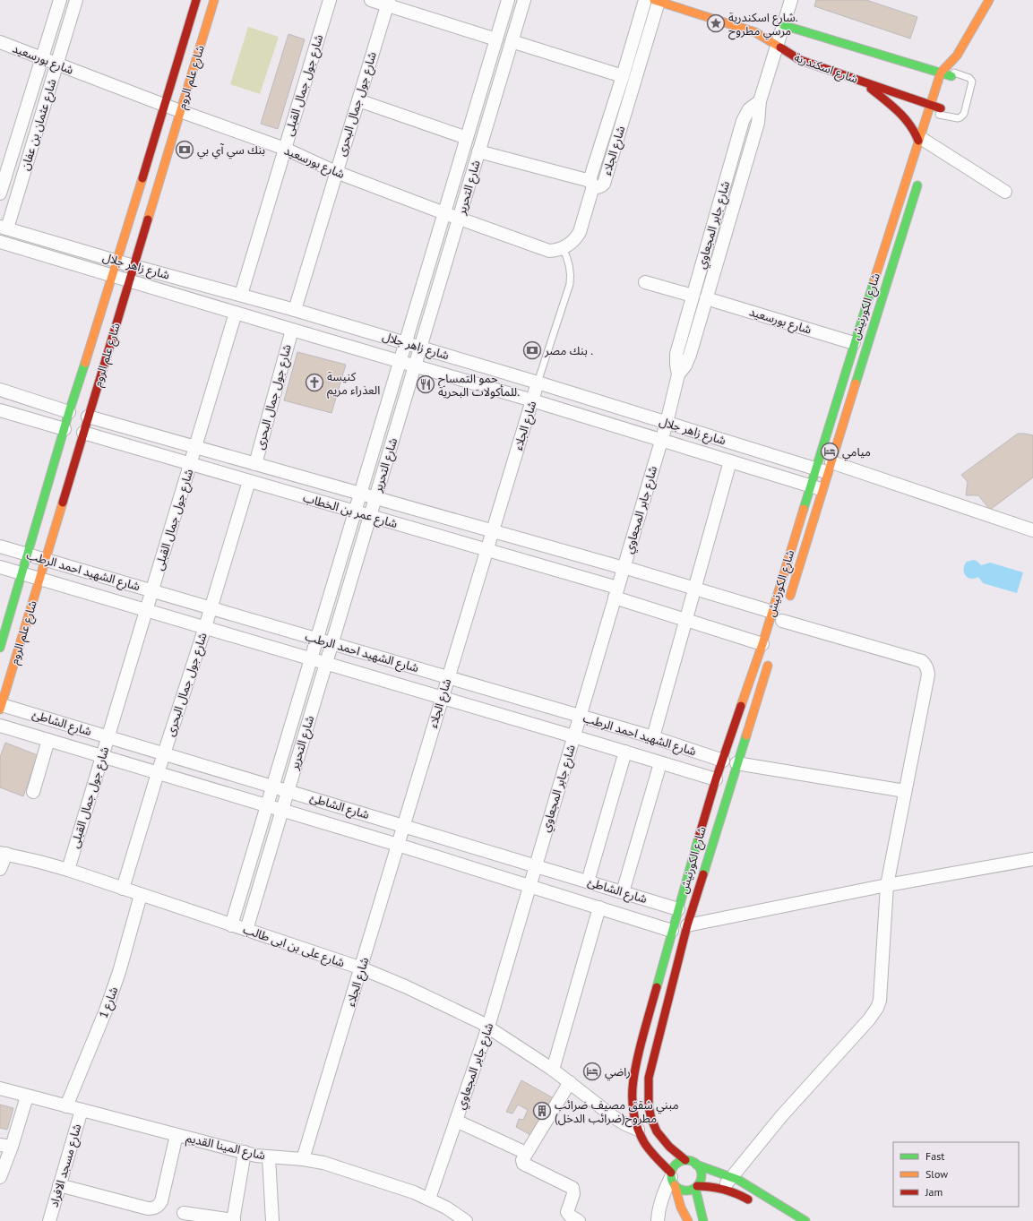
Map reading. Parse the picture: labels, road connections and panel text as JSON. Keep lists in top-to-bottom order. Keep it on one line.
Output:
{"streets":{"street":["شارع بورسعيد","شارع اسكندرية","شارع علم الروم","شارع جول جمال القبلى","شارع جول جمال البحرى","شارع عثمان بن عفان","شارع الجلاء","شارع التحرير","شارع جابر المجعاوي","شارع زاهر جلال","شارع الكورنيش","شارع عمر بن الخطاب","شارع الشهيد احمد الرطب","شارع الشاطئ","شارع على بن ابى طالب","شارع 1","شارع المينا القديم","شارع مسجد الافراد"]},"crossings":[["شارع بورسعيد","شارع علم الروم"],["شارع بورسعيد","شارع جول جمال القبلى"],["شارع بورسعيد","شارع جول جمال البحرى"],["شارع بورسعيد","شارع عثمان بن عفان"],["شارع بورسعيد","شارع الجلاء"],["شارع بورسعيد","شارع التحرير"],["شارع بورسعيد","شارع جابر المجعاوي"],["شارع بورسعيد","شارع الكورنيش"],["شارع اسكندرية","شارع الجلاء"],["شارع اسكندرية","شارع جابر المجعاوي"],["شارع اسكندرية","شارع الكورنيش"],["شارع علم الروم","شارع زاهر جلال"],["شارع علم الروم","شارع عمر بن الخطاب"],["شارع علم الروم","شارع الشهيد احمد الرطب"],["شارع علم الروم","شارع الشاطئ"],["شارع جول جمال القبلى","شارع زاهر جلال"],["شارع جول جمال القبلى","شارع عمر بن الخطاب"],["شارع جول جمال القبلى","شارع الشهيد احمد الرطب"],["شارع جول جمال القبلى","شارع الشاطئ"],["شارع جول جمال القبلى","شارع على بن ابى طالب"],["شارع جول جمال البحرى","شارع زاهر جلال"],["شارع جول جمال البحرى","شارع عمر بن الخطاب"],["شارع جول جمال البحرى","شارع الشهيد احمد الرطب"],["شارع جول جمال البحرى","شارع الشاطئ"],["شارع جول جمال البحرى","شارع على بن ابى طالب"],["شارع عثمان بن عفان","شارع زاهر جلال"],["شارع الجلاء","شارع زاهر جلال"],["شارع الجلاء","شارع عمر بن الخطاب"],["شارع الجلاء","شارع الشهيد احمد الرطب"],["شارع الجلاء","شارع الشاطئ"],["شارع الجلاء","شارع على بن ابى طالب"],["شارع الجلاء","شارع المينا القديم"],["شارع التحرير","شارع زاهر جلال"],["شارع التحرير","شارع عمر بن الخطاب"],["شارع التحرير","شارع الشهيد احمد الرطب"],["شارع التحرير","شارع الشاطئ"],["شارع التحرير","شارع على بن ابى طالب"],["شارع جابر المجعاوي","شارع زاهر جلال"],["شارع جابر المجعاوي","شارع عمر بن الخطاب"],["شارع جابر المجعاوي","شارع الشهيد احمد الرطب"],["شارع جابر المجعاوي","شارع الشاطئ"],["شارع جابر المجعاوي","شارع على بن ابى طالب"],["شارع جابر المجعاوي","شارع المينا القديم"],["شارع زاهر جلال","شارع الكورنيش"],["شارع الكورنيش","شارع عمر بن الخطاب"],["شارع الكورنيش","شارع الشهيد احمد الرطب"],["شارع الكورنيش","شارع الشاطئ"],["شارع الكورنيش","شارع على بن ابى طالب"],["شارع على بن ابى طالب","شارع 1"],["شارع 1","شارع المينا القديم"],["شارع المينا القديم","شارع مسجد الافراد"]],"places":{"place":["شارع اسكندرية. مرسي مطروح"],"bank":["بنك سي آي بي","بنك مصر ."],"church":["كنيسة العذراء مريم"],"restaurant":["حمو التمساح للمأكولات البحرية."],"hotel":["ميامي","راضي"],"building":["مبني شقق مصيف ضرائب مطروح(ضرائب الدخل)"]},"legend":["Fast","Slow","Jam"]}
